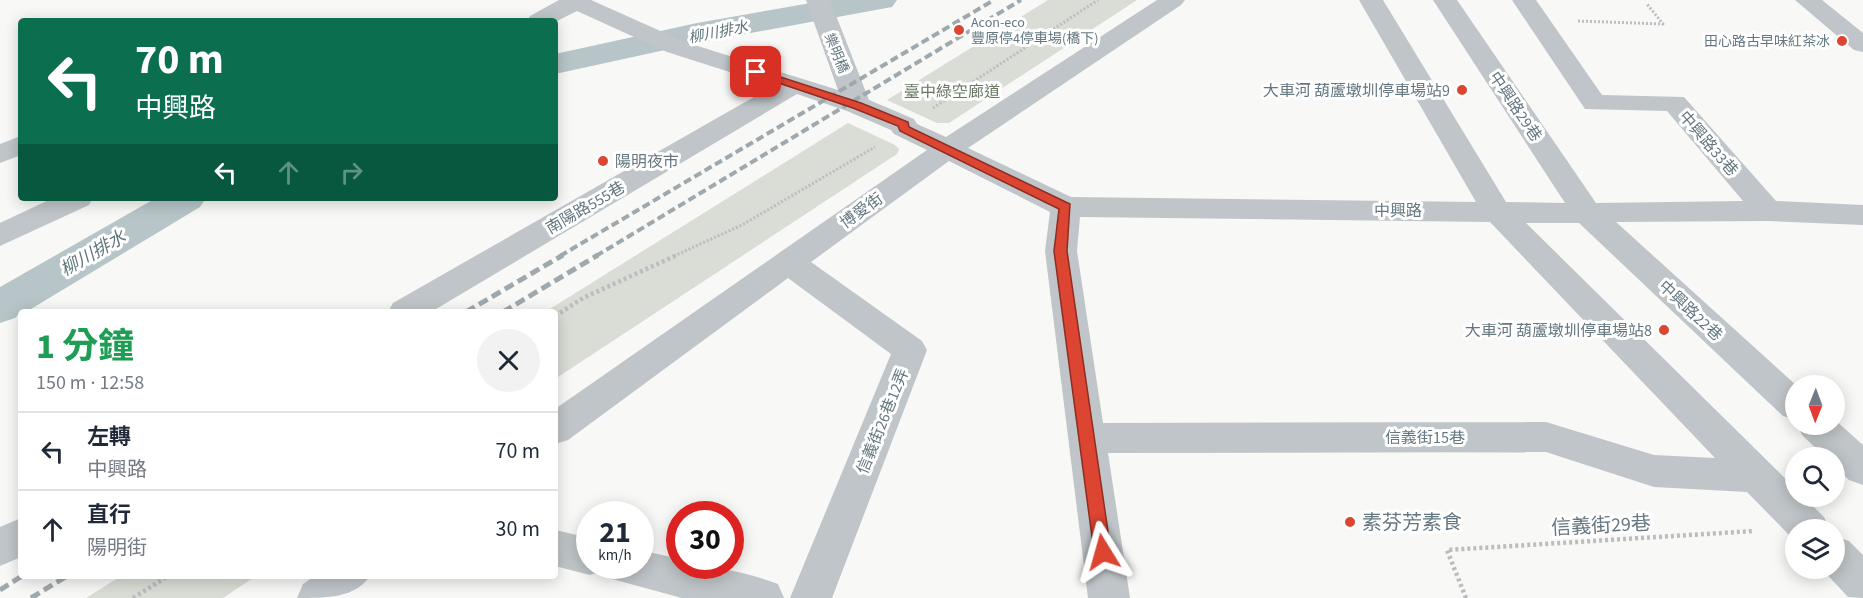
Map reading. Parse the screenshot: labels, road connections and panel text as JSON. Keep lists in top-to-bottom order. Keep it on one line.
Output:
{"streets":{"street":["樂明橋","中興路29巷","中興路33巷","南陽路555巷","博愛街","中興路","中興路22巷","信義街26巷12弄","信義街15巷"],"path":["信義街29巷"]},"crossings":[["樂明橋","中興路"],["中興路29巷","中興路"],["中興路29巷","中興路22巷"],["中興路33巷","中興路"],["南陽路555巷","中興路"],["博愛街","中興路"],["博愛街","信義街26巷12弄"],["中興路","中興路22巷"]],"water":["柳川排水"],"parks":["臺中綠空廊道"],"places":["Acon-eco 豐原停4停車場(橋下)","田心路古早味紅茶冰","大車河 葫蘆墩圳停車場站9","陽明夜市","大車河 葫蘆墩圳停車場站8","素芬芳素食"],"north":"bottom","page":{"turn":["70 m","中興路"],"heading":["1 分鐘","150 m · 12:58"],"list":[{"name":"左轉","note":"中興路","value":"70 m"},{"name":"直行","note":"陽明街","value":"30 m"}],"speed":"21 km/h","limit":"30"}}
